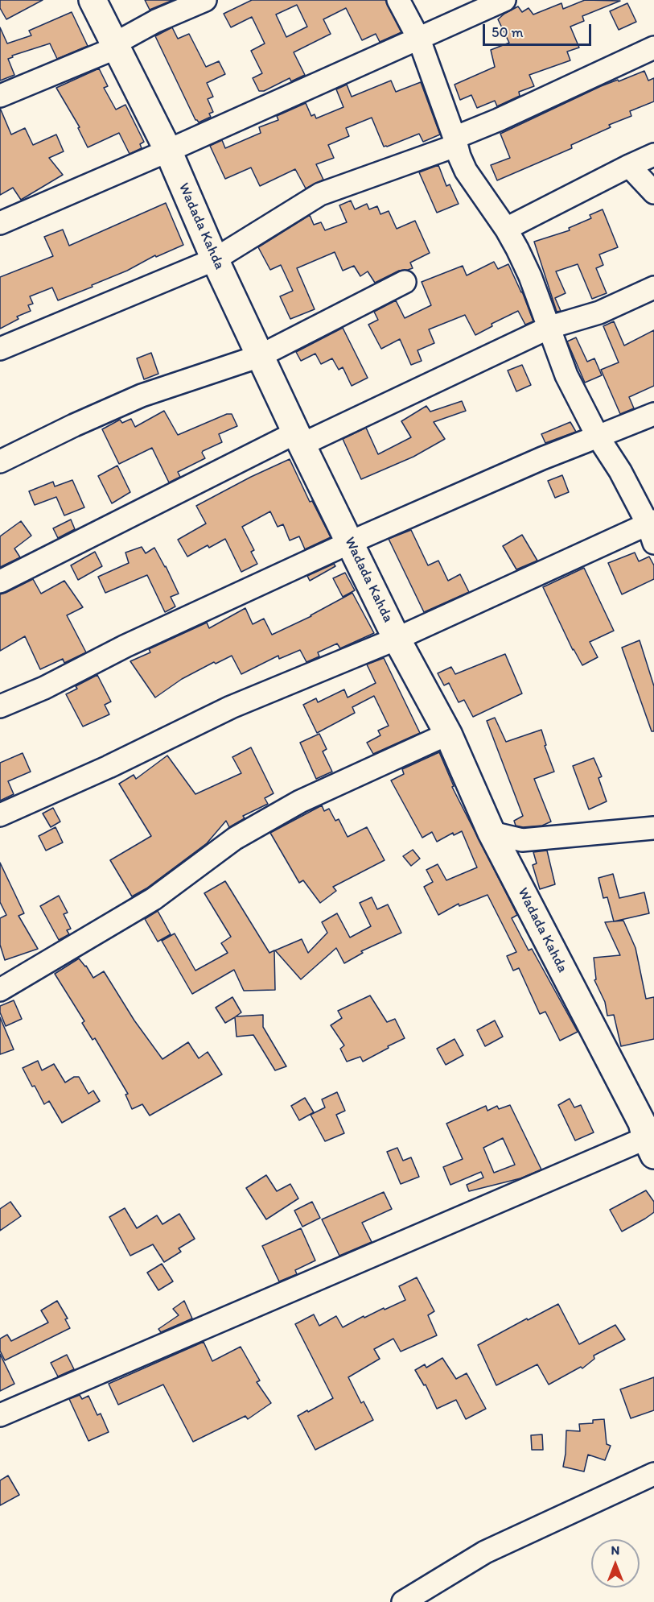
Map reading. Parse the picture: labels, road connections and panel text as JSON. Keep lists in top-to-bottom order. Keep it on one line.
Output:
{"streets":{"main road":["Wadada Kahda"]},"scale_bar":"50 m","north":"top"}
